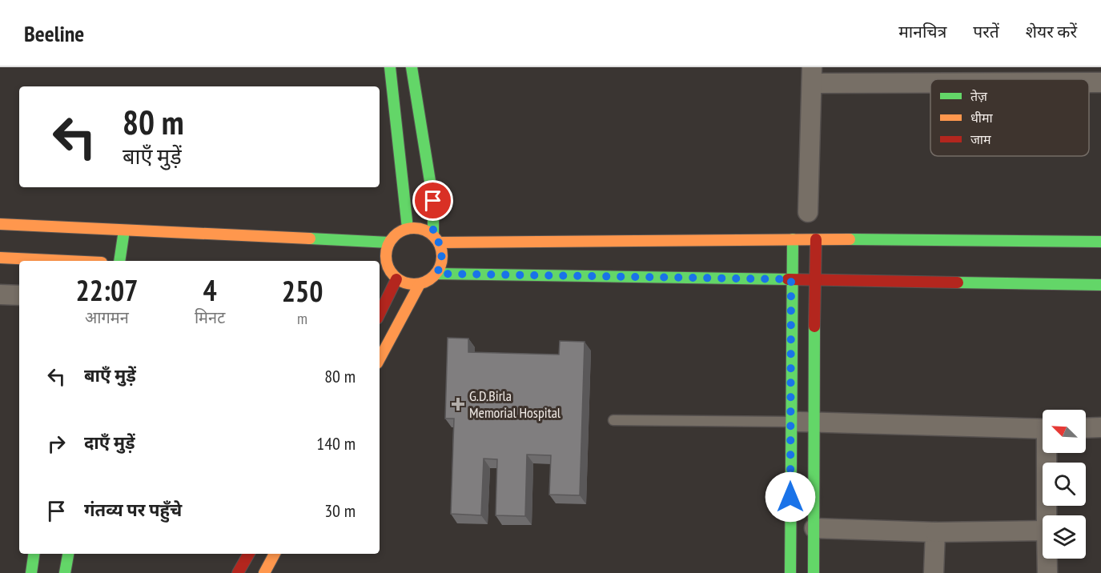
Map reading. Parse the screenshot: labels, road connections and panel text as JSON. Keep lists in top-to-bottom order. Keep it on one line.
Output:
{"places":{"health":["G.D.Birla Memorial Hospital"]},"legend":["तेज़","धीमा","जाम"],"north":"top left","page":{"header":"Beeline","nav":["मानचित्र","परतें","शेयर करें"],"turn":["80 m","बाएँ मुड़ें"],"eta":["22:07","आगमन","4","मिनट","250","m"],"list":[{"name":"बाएँ मुड़ें","value":"80 m"},{"name":"दाएँ मुड़ें","value":"140 m"},{"name":"गंतव्य पर पहुँचे","value":"30 m"}]}}
